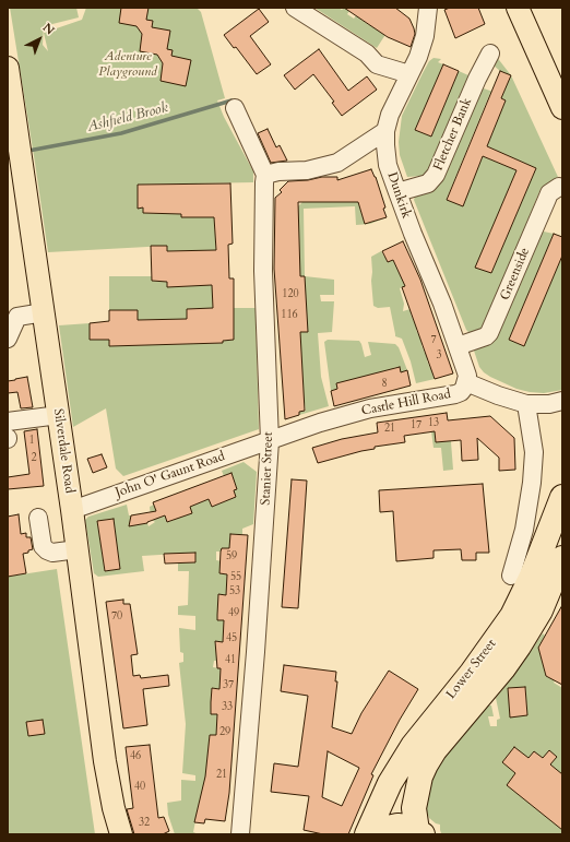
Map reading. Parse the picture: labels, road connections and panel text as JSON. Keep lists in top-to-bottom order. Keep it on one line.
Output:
{"streets":{"highway":["Lower Street"],"main road":["Silverdale Road"],"street":["Fletcher Bank","Dunkirk","Greenside","Castle Hill Road","Stanier Street","John O' Gaunt Road"]},"crossings":[["Fletcher Bank","Dunkirk"],["Dunkirk","Greenside"],["Dunkirk","Castle Hill Road"],["Castle Hill Road","Stanier Street"],["Castle Hill Road","John O' Gaunt Road"],["Silverdale Road","John O' Gaunt Road"],["Stanier Street","John O' Gaunt Road"]],"water":["Ashfield Brook"],"parks":["Adenture Playground"],"house_numbers":["120","116","7","3","8","13","17","21","1","2","59","55","53","49","70","45","41","37","33","29","46","21","40","32"],"north":"top right"}
